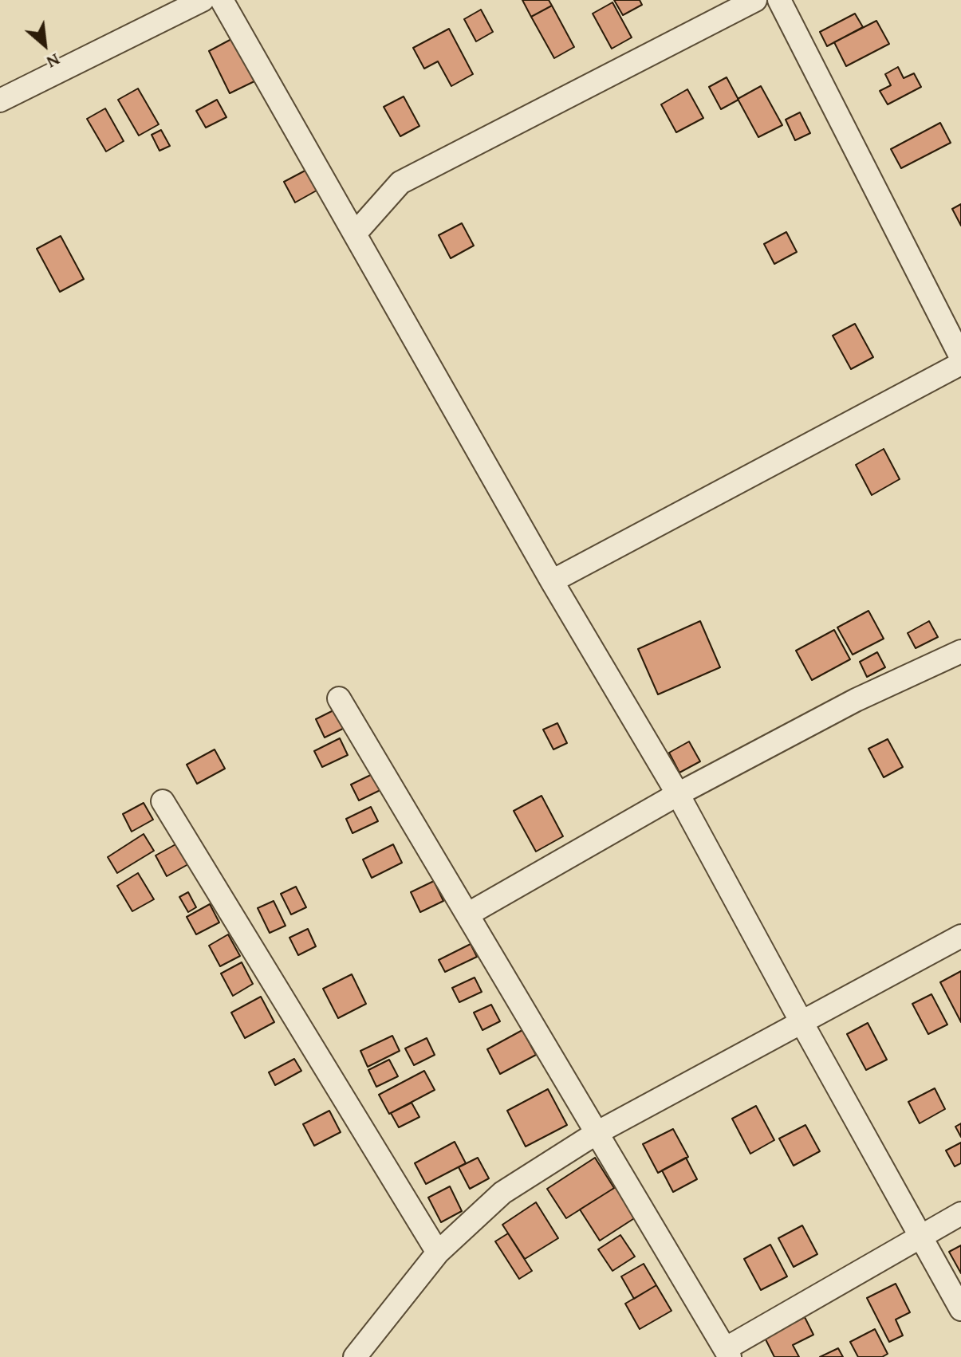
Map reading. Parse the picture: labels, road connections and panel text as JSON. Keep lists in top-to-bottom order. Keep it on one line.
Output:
{"north":"bottom right"}
